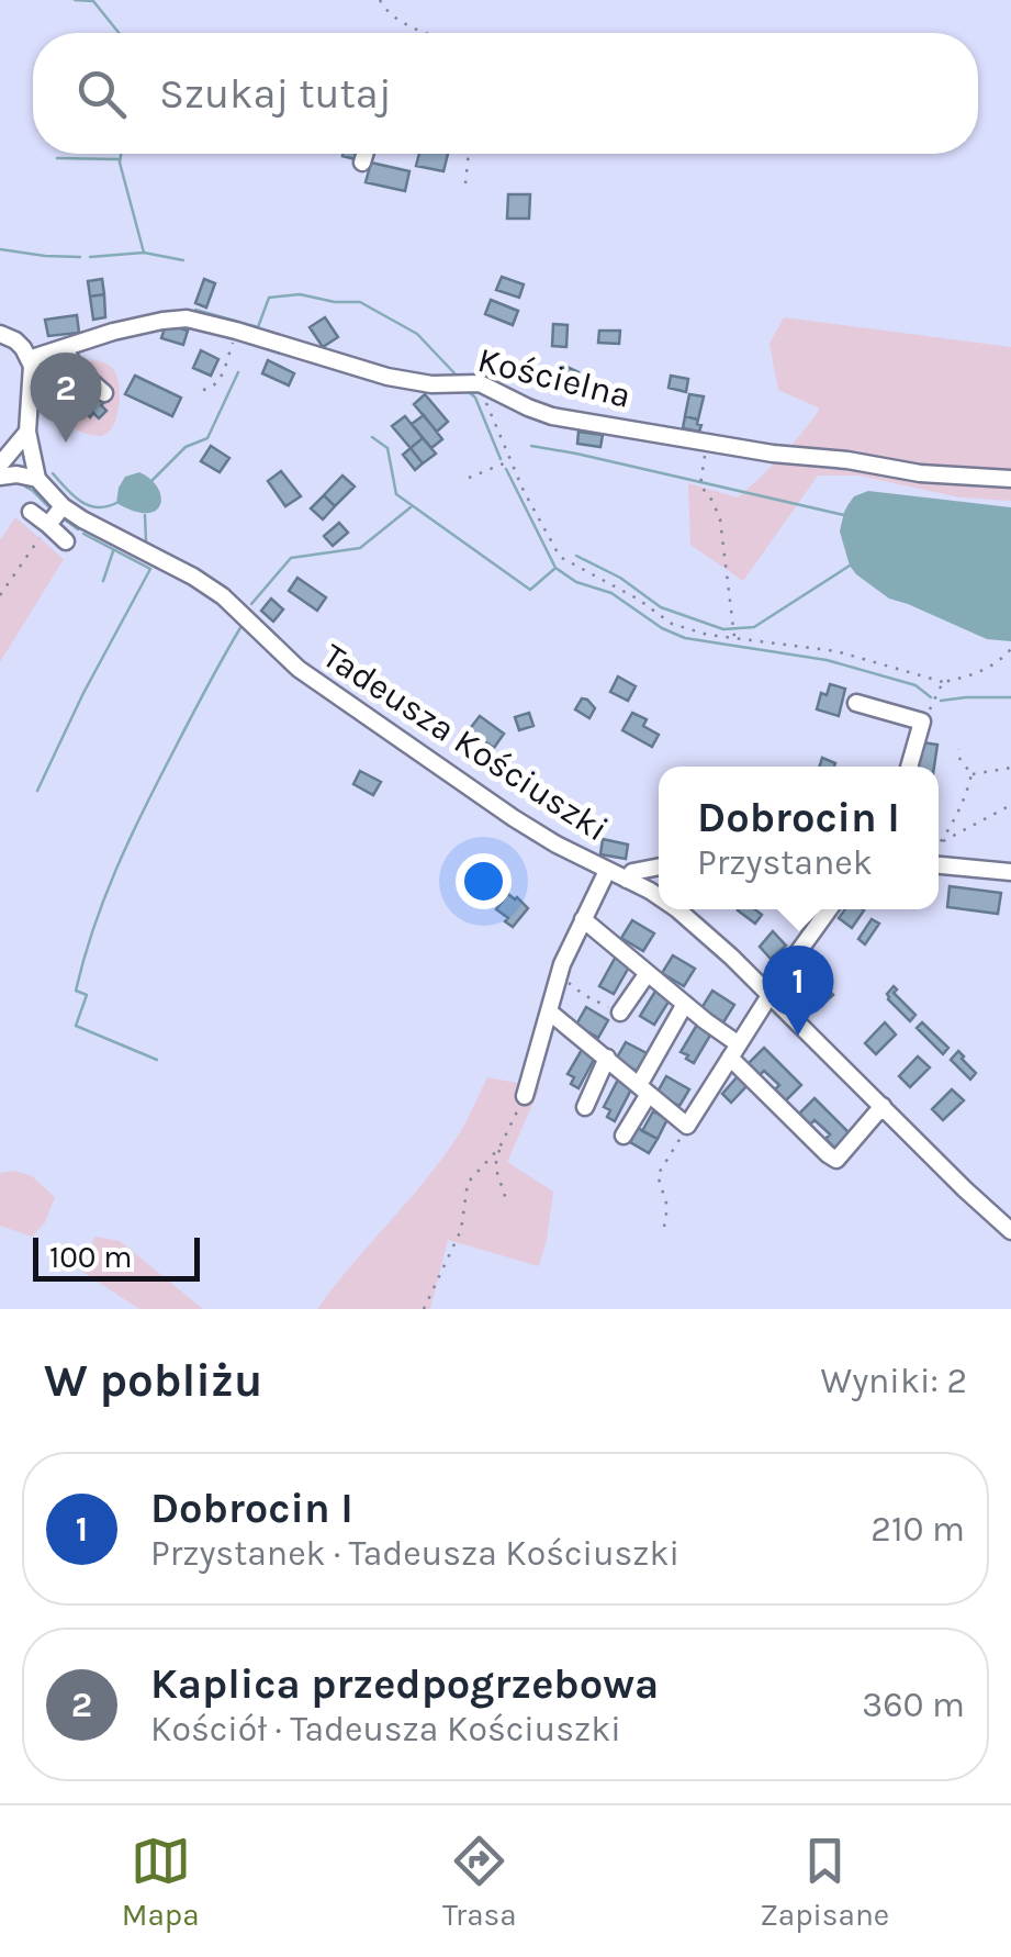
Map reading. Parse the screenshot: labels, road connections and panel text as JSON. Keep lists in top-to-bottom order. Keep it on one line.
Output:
{"streets":{"street":["Kościelna","Tadeusza Kościuszki"]},"scale_bar":"100 m","page":{"search":"Szukaj tutaj","pins":["2","1"],"popup":["Dobrocin I","Przystanek"],"scale":"100 m","heading":["W pobliżu","Wyniki: 2"],"list":[{"mark":"1","name":"Dobrocin I","note":"Przystanek · Tadeusza Kościuszki","value":"210 m"},{"mark":"2","name":"Kaplica przedpogrzebowa","note":"Kościół · Tadeusza Kościuszki","value":"360 m"}],"nav":["Mapa","Trasa","Zapisane"]}}
